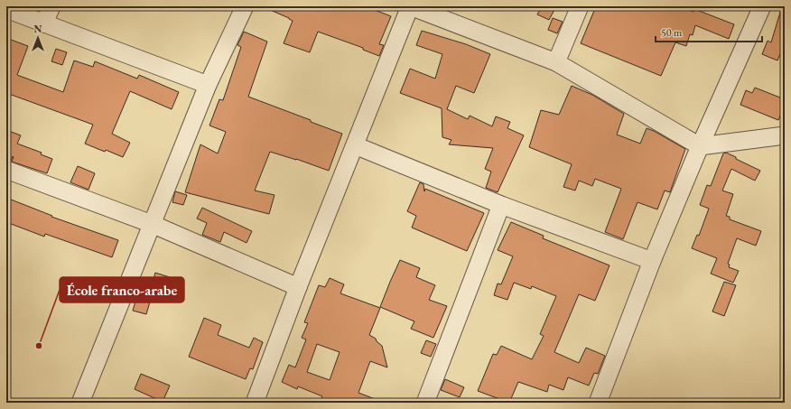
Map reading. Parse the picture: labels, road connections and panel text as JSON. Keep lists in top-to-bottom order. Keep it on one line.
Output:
{"places":["École franco-arabe"],"scale_bar":"50 m","north":"top"}
